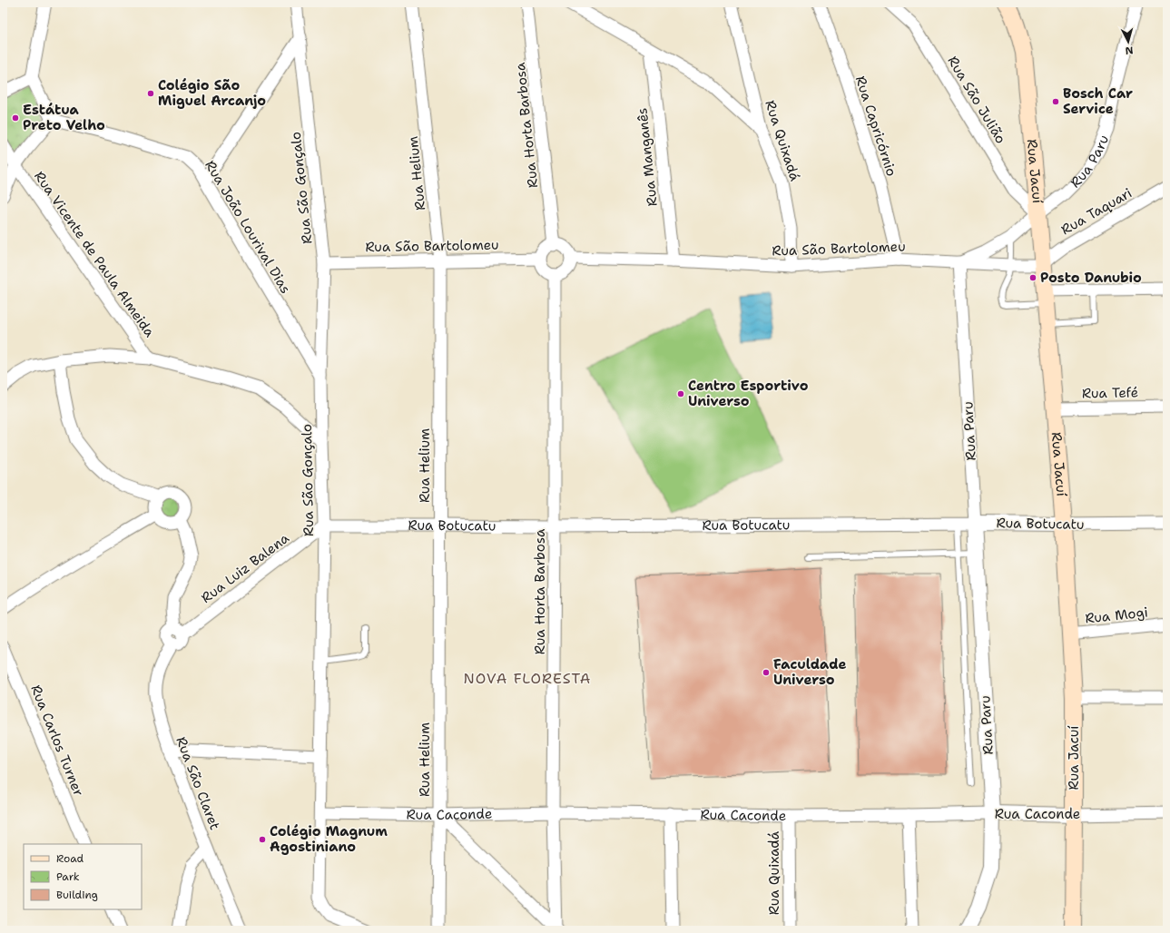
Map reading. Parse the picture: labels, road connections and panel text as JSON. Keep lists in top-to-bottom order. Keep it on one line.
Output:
{"streets":{"main road":["Rua Jacuí"],"street":["Rua São Julião","Rua Horta Barbosa","Rua Capricórnio","Rua Quixadá","Rua Manganês","Rua Paru","Rua Helium","Rua São Gonçalo","Rua Taquari","Rua João Lourival Dias","Rua São Bartolomeu","Rua Vicente de Paula Almeida","Rua Tefé","Rua Botucatu","Rua Luiz Balena","Rua Mogi","Rua Carlos Turner","Rua São Claret","Rua Caconde"]},"crossings":[["Rua São Julião","Rua Paru"],["Rua São Julião","Rua Jacuí"],["Rua Horta Barbosa","Rua São Bartolomeu"],["Rua Horta Barbosa","Rua Botucatu"],["Rua Horta Barbosa","Rua Caconde"],["Rua Capricórnio","Rua São Bartolomeu"],["Rua Quixadá","Rua São Bartolomeu"],["Rua Quixadá","Rua Caconde"],["Rua Manganês","Rua São Bartolomeu"],["Rua Paru","Rua Jacuí"],["Rua Paru","Rua São Bartolomeu"],["Rua Paru","Rua Botucatu"],["Rua Paru","Rua Caconde"],["Rua Jacuí","Rua Taquari"],["Rua Jacuí","Rua São Bartolomeu"],["Rua Jacuí","Rua Tefé"],["Rua Jacuí","Rua Botucatu"],["Rua Jacuí","Rua Mogi"],["Rua Jacuí","Rua Caconde"],["Rua Helium","Rua São Bartolomeu"],["Rua Helium","Rua Botucatu"],["Rua Helium","Rua Caconde"],["Rua São Gonçalo","Rua João Lourival Dias"],["Rua São Gonçalo","Rua São Bartolomeu"],["Rua São Gonçalo","Rua Botucatu"],["Rua São Gonçalo","Rua Luiz Balena"],["Rua São Gonçalo","Rua Caconde"],["Rua Taquari","Rua São Bartolomeu"],["Rua Botucatu","Rua Luiz Balena"],["Rua Luiz Balena","Rua São Claret"]],"districts":["NOVA FLORESTA"],"places":["Colégio São Miguel Arcanjo","Bosch Car Service","Estátua Preto Velho","Posto Danubio","Centro Esportivo Universo","Faculdade Universo","Colégio Magnum Agostiniano"],"legend":["Road","Park","Building"],"north":"bottom"}
